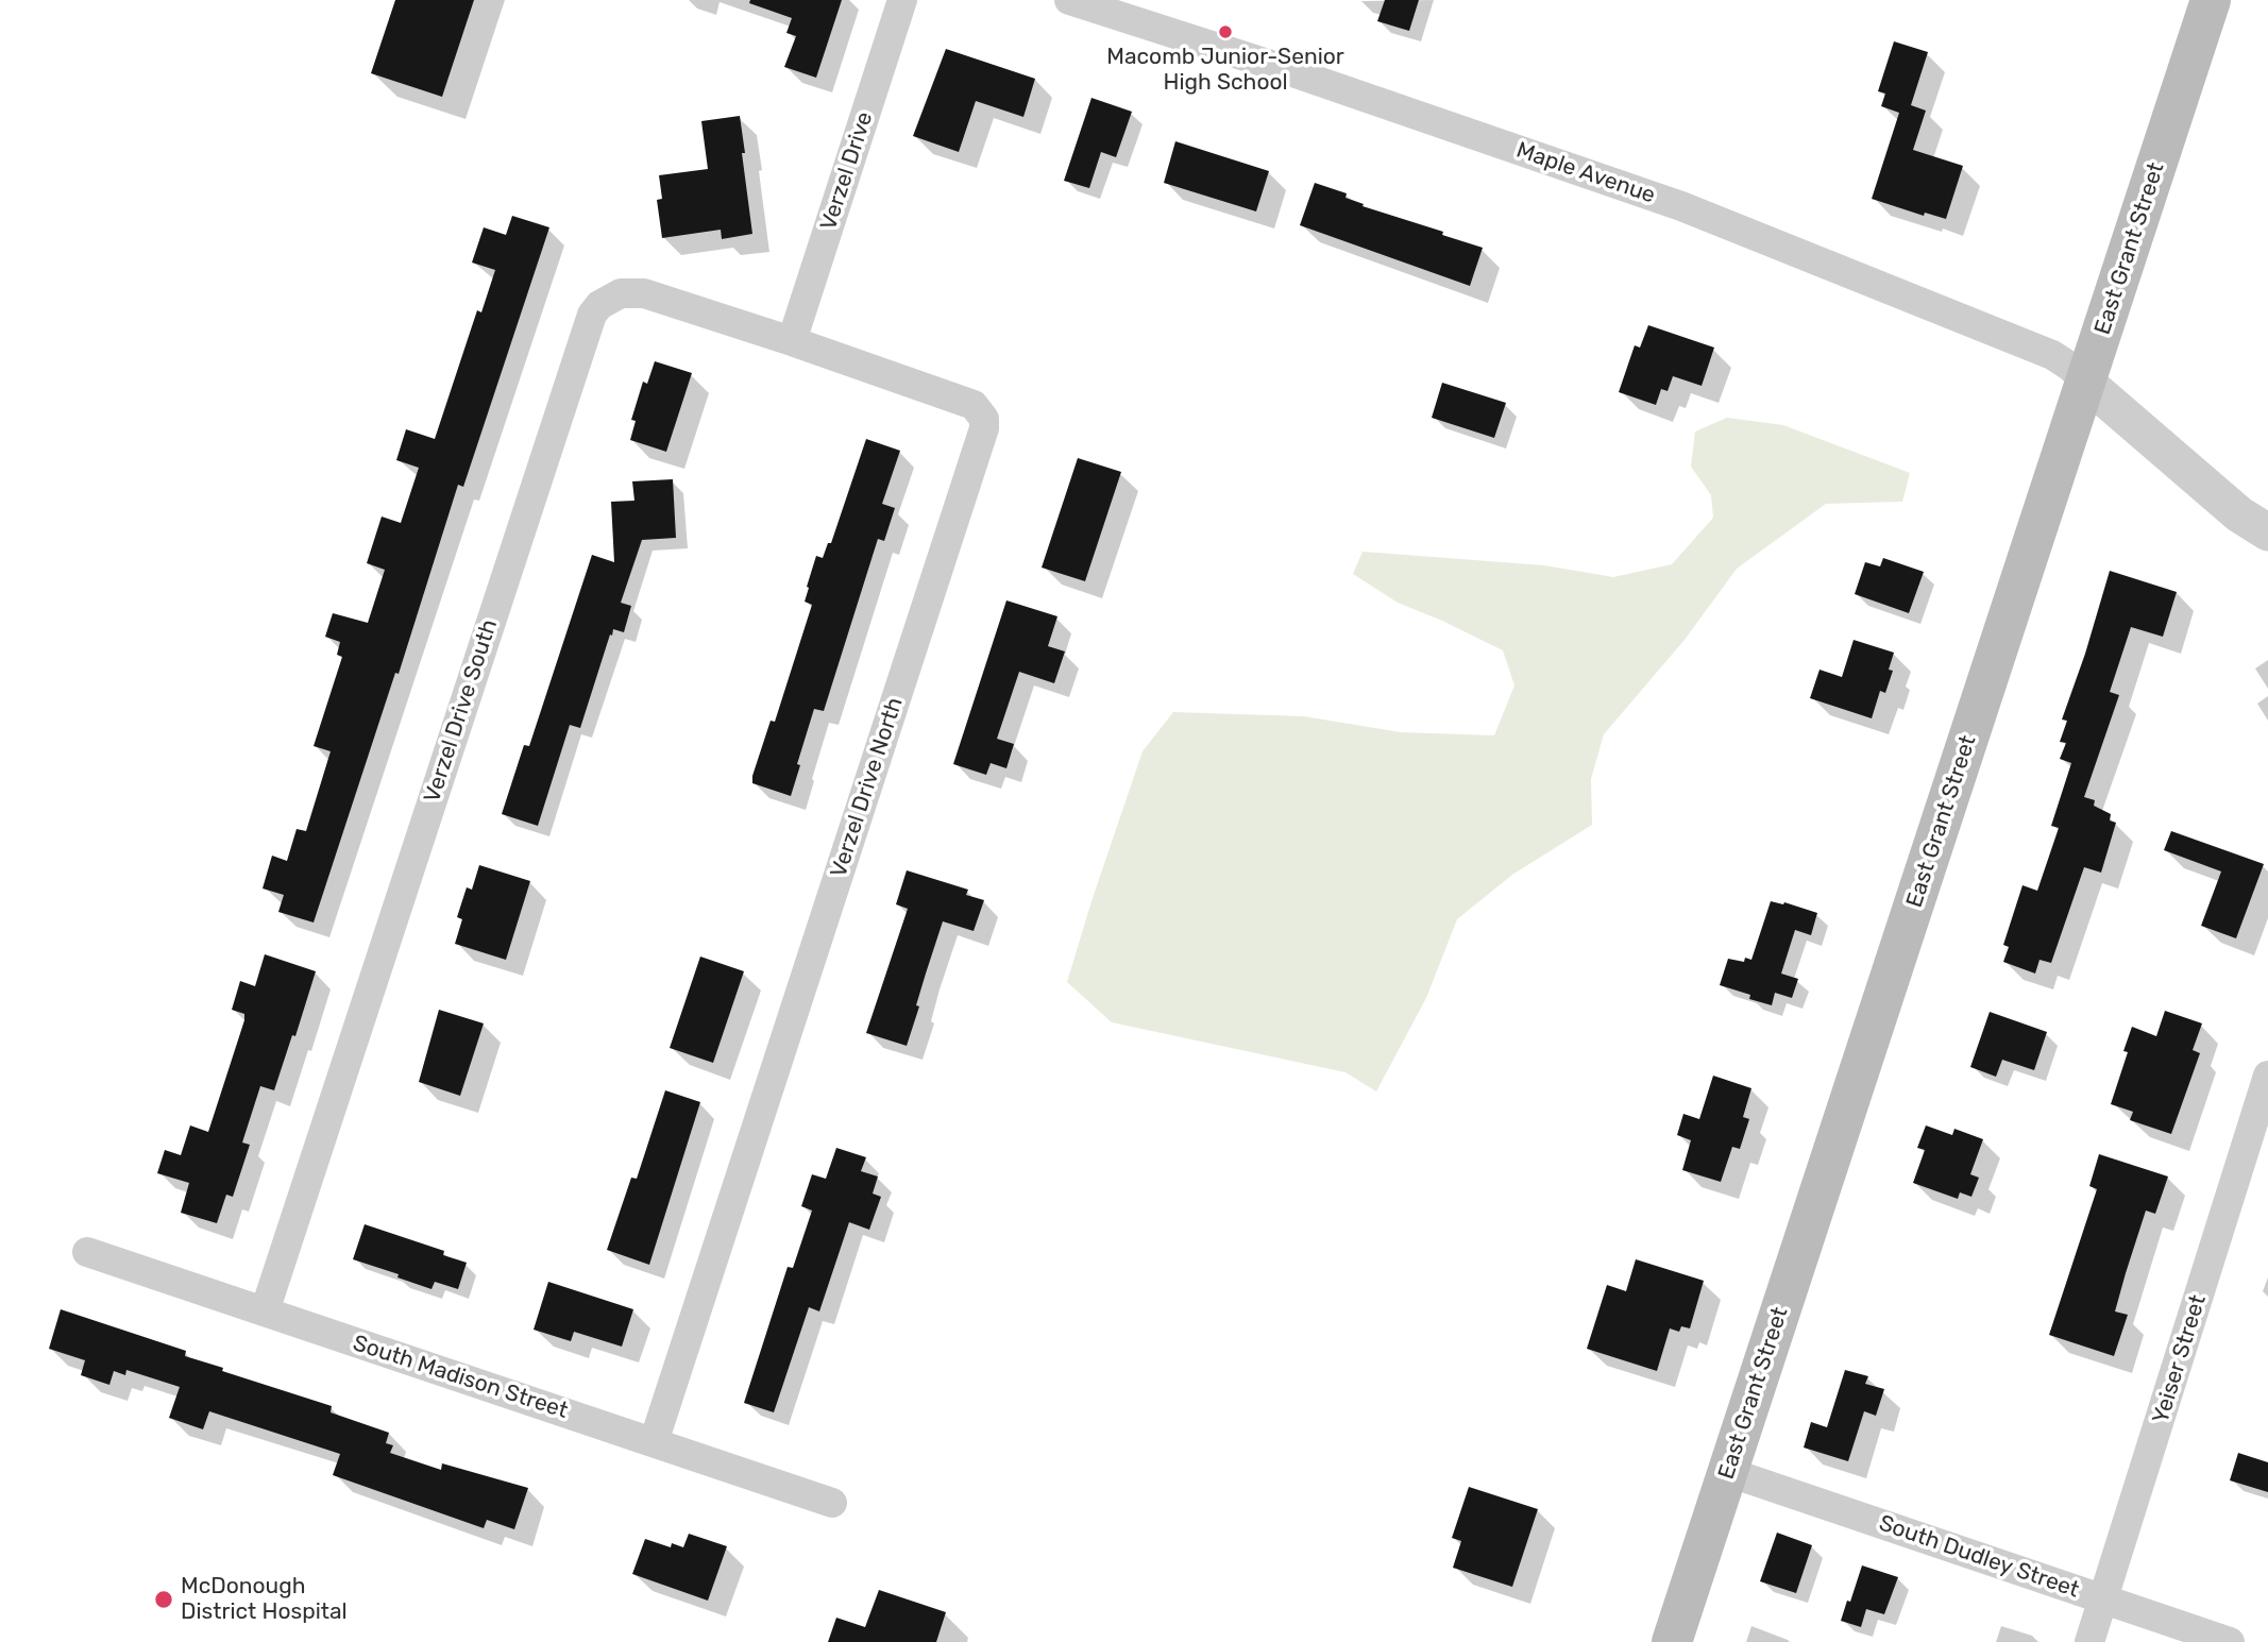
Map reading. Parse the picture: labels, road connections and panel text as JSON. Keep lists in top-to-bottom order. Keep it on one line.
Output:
{"streets":{"main road":["East Grant Street"],"street":["Verzel Drive","Maple Avenue","Verzel Drive South","Verzel Drive North","Yeiser Street","South Madison Street","South Dudley Street"]},"crossings":[["Verzel Drive","Verzel Drive South"],["Verzel Drive","Verzel Drive North"],["Maple Avenue","East Grant Street"],["East Grant Street","South Dudley Street"],["Verzel Drive South","Verzel Drive North"],["Verzel Drive South","South Madison Street"],["Verzel Drive North","South Madison Street"],["Yeiser Street","South Dudley Street"]],"places":["Macomb Junior-Senior High School","McDonough District Hospital"]}
